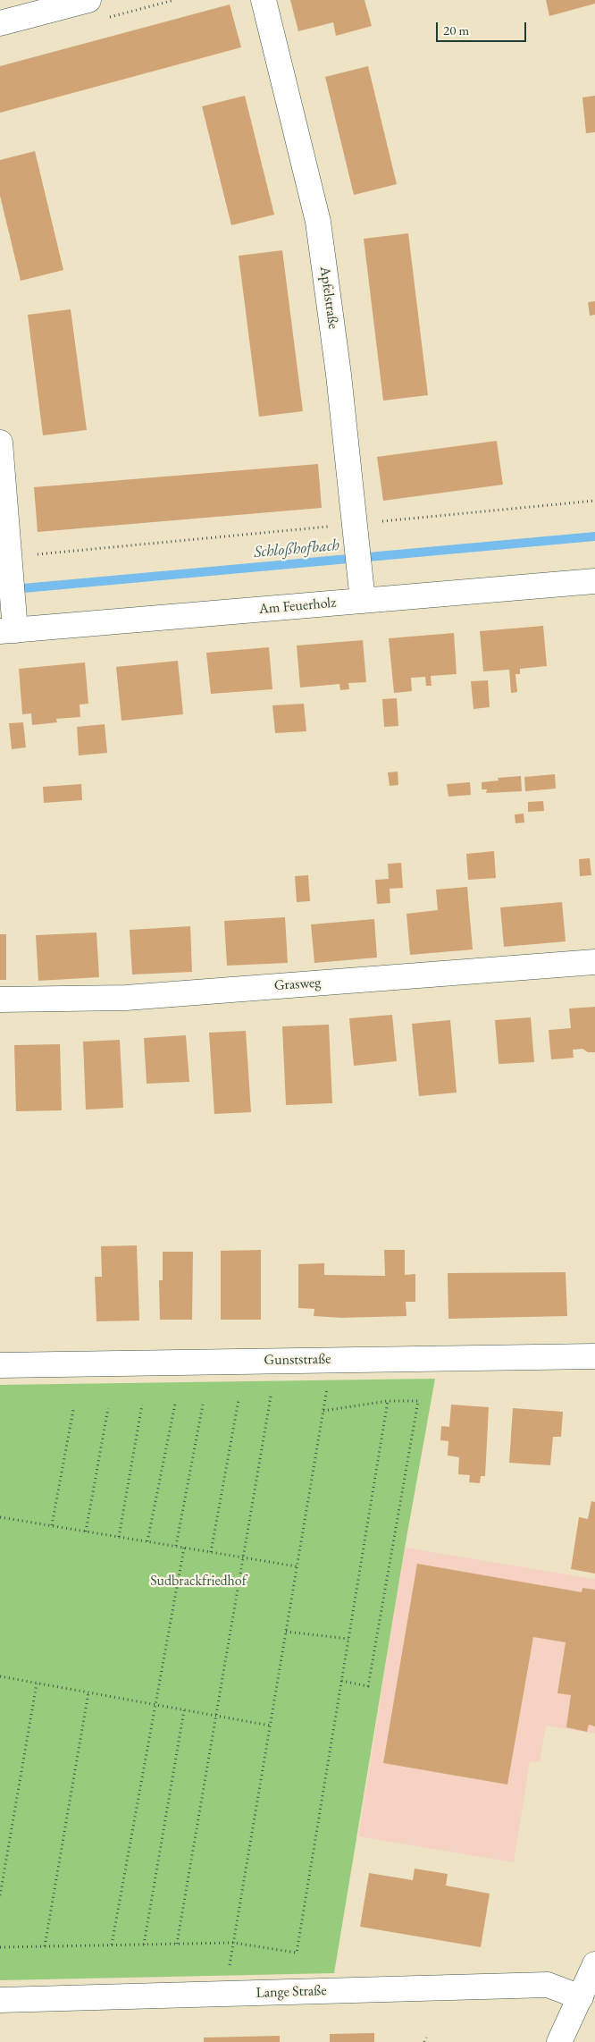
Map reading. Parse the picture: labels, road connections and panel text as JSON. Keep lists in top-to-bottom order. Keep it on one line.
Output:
{"streets":{"street":["Apfelstraße","Am Feuerholz","Grasweg","Gunststraße","Lange Straße"]},"crossings":[["Apfelstraße","Am Feuerholz"]],"water":["Schloßhofbach"],"parks":["Sudbrackfriedhof"],"scale_bar":"20 m"}
